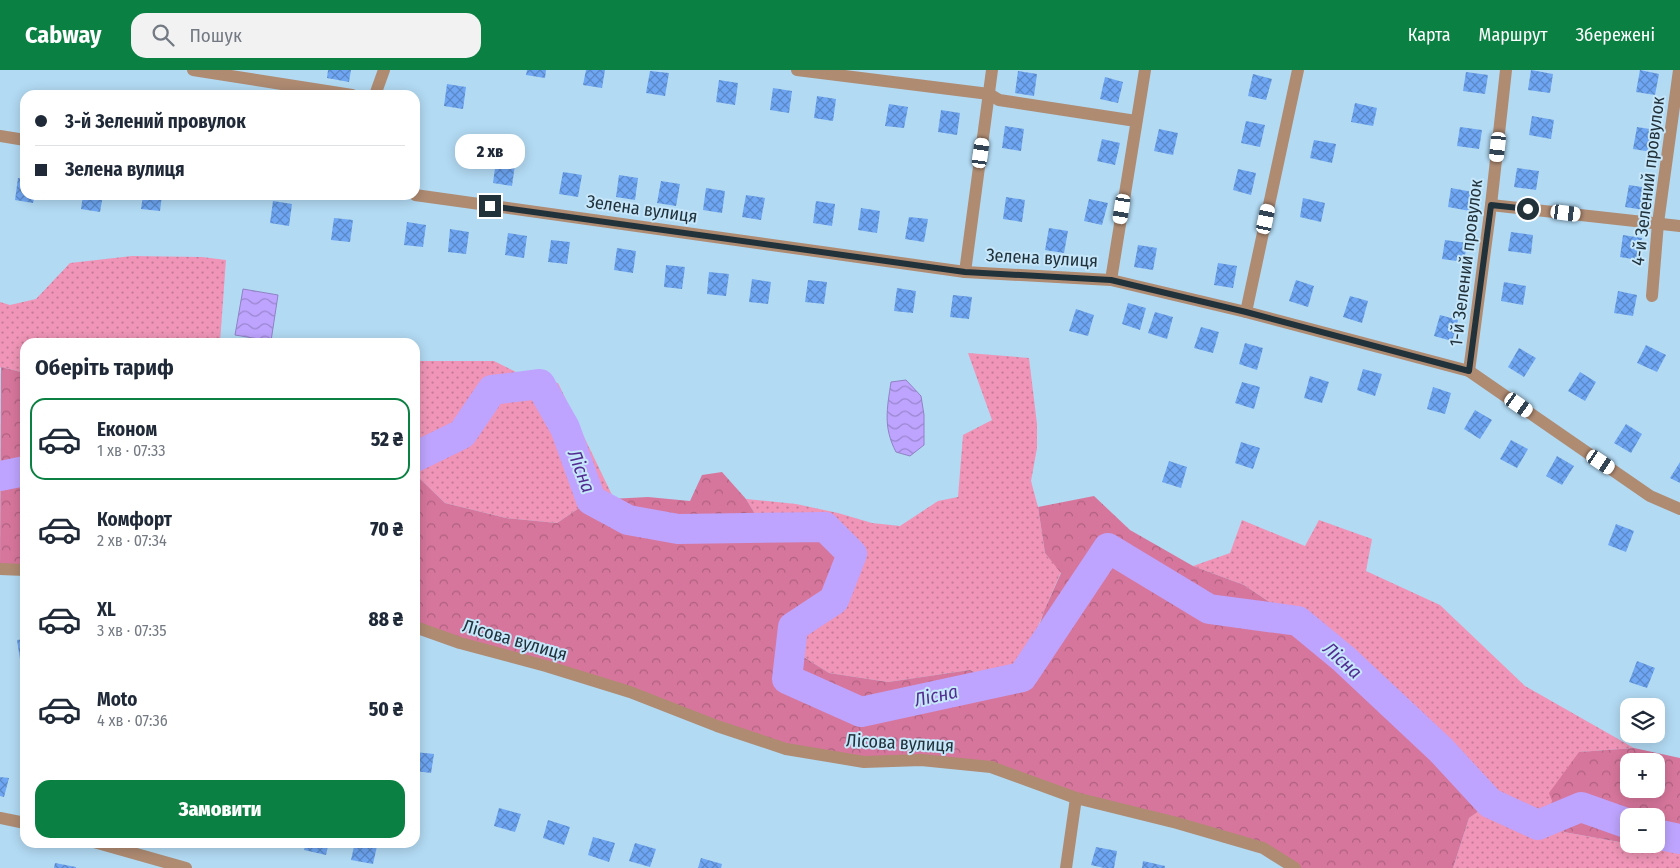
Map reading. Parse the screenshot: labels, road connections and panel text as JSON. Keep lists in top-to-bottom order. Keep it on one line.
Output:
{"streets":{"street":["4-й Зелений провулок","Зелена вулиця","1-й Зелений провулок","Лісова вулиця"]},"crossings":[["Зелена вулиця","1-й Зелений провулок"]],"water":["Лісна"],"page":{"header":"Cabway","search":"Пошук","nav":["Карта","Маршрут","Збережені"],"banner":["3-й Зелений провулок","Зелена вулиця"],"bubble":"2 хв","heading":"Оберіть тариф","list":[{"name":"Економ","note":"1 хв · 07:33","value":"52 ₴"},{"name":"Комфорт","note":"2 хв · 07:34","value":"70 ₴"},{"name":"XL","note":"3 хв · 07:35","value":"88 ₴"},{"name":"Moto","note":"4 хв · 07:36","value":"50 ₴"}],"map_buttons":["+","−"],"buttons":"Замовити"}}
